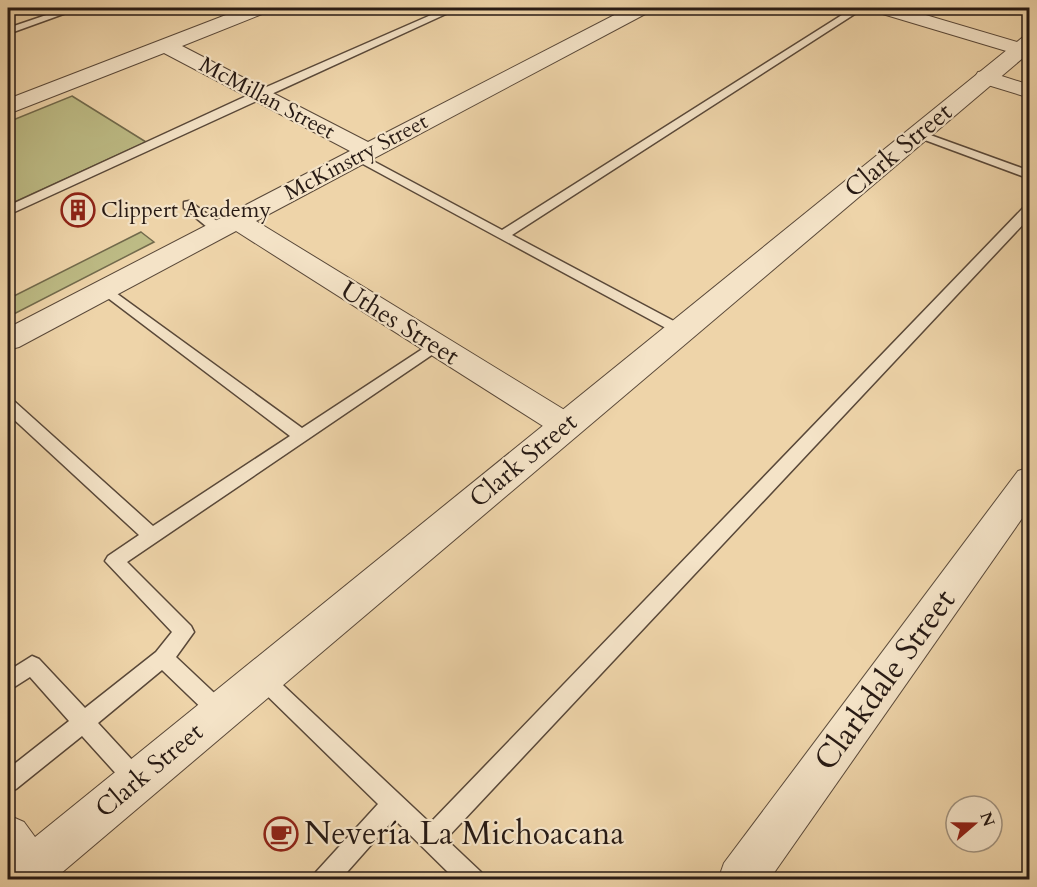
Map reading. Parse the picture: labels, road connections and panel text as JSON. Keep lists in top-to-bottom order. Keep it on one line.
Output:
{"streets":{"street":["McMillan Street","Clark Street","McKinstry Street","Uthes Street","Clarkdale Street"]},"crossings":[["McMillan Street","McKinstry Street"],["Clark Street","Uthes Street"],["McKinstry Street","Uthes Street"]],"places":{"building":["Clippert Academy"],"cafe":["Nevería La Michoacana"]},"north":"right"}
